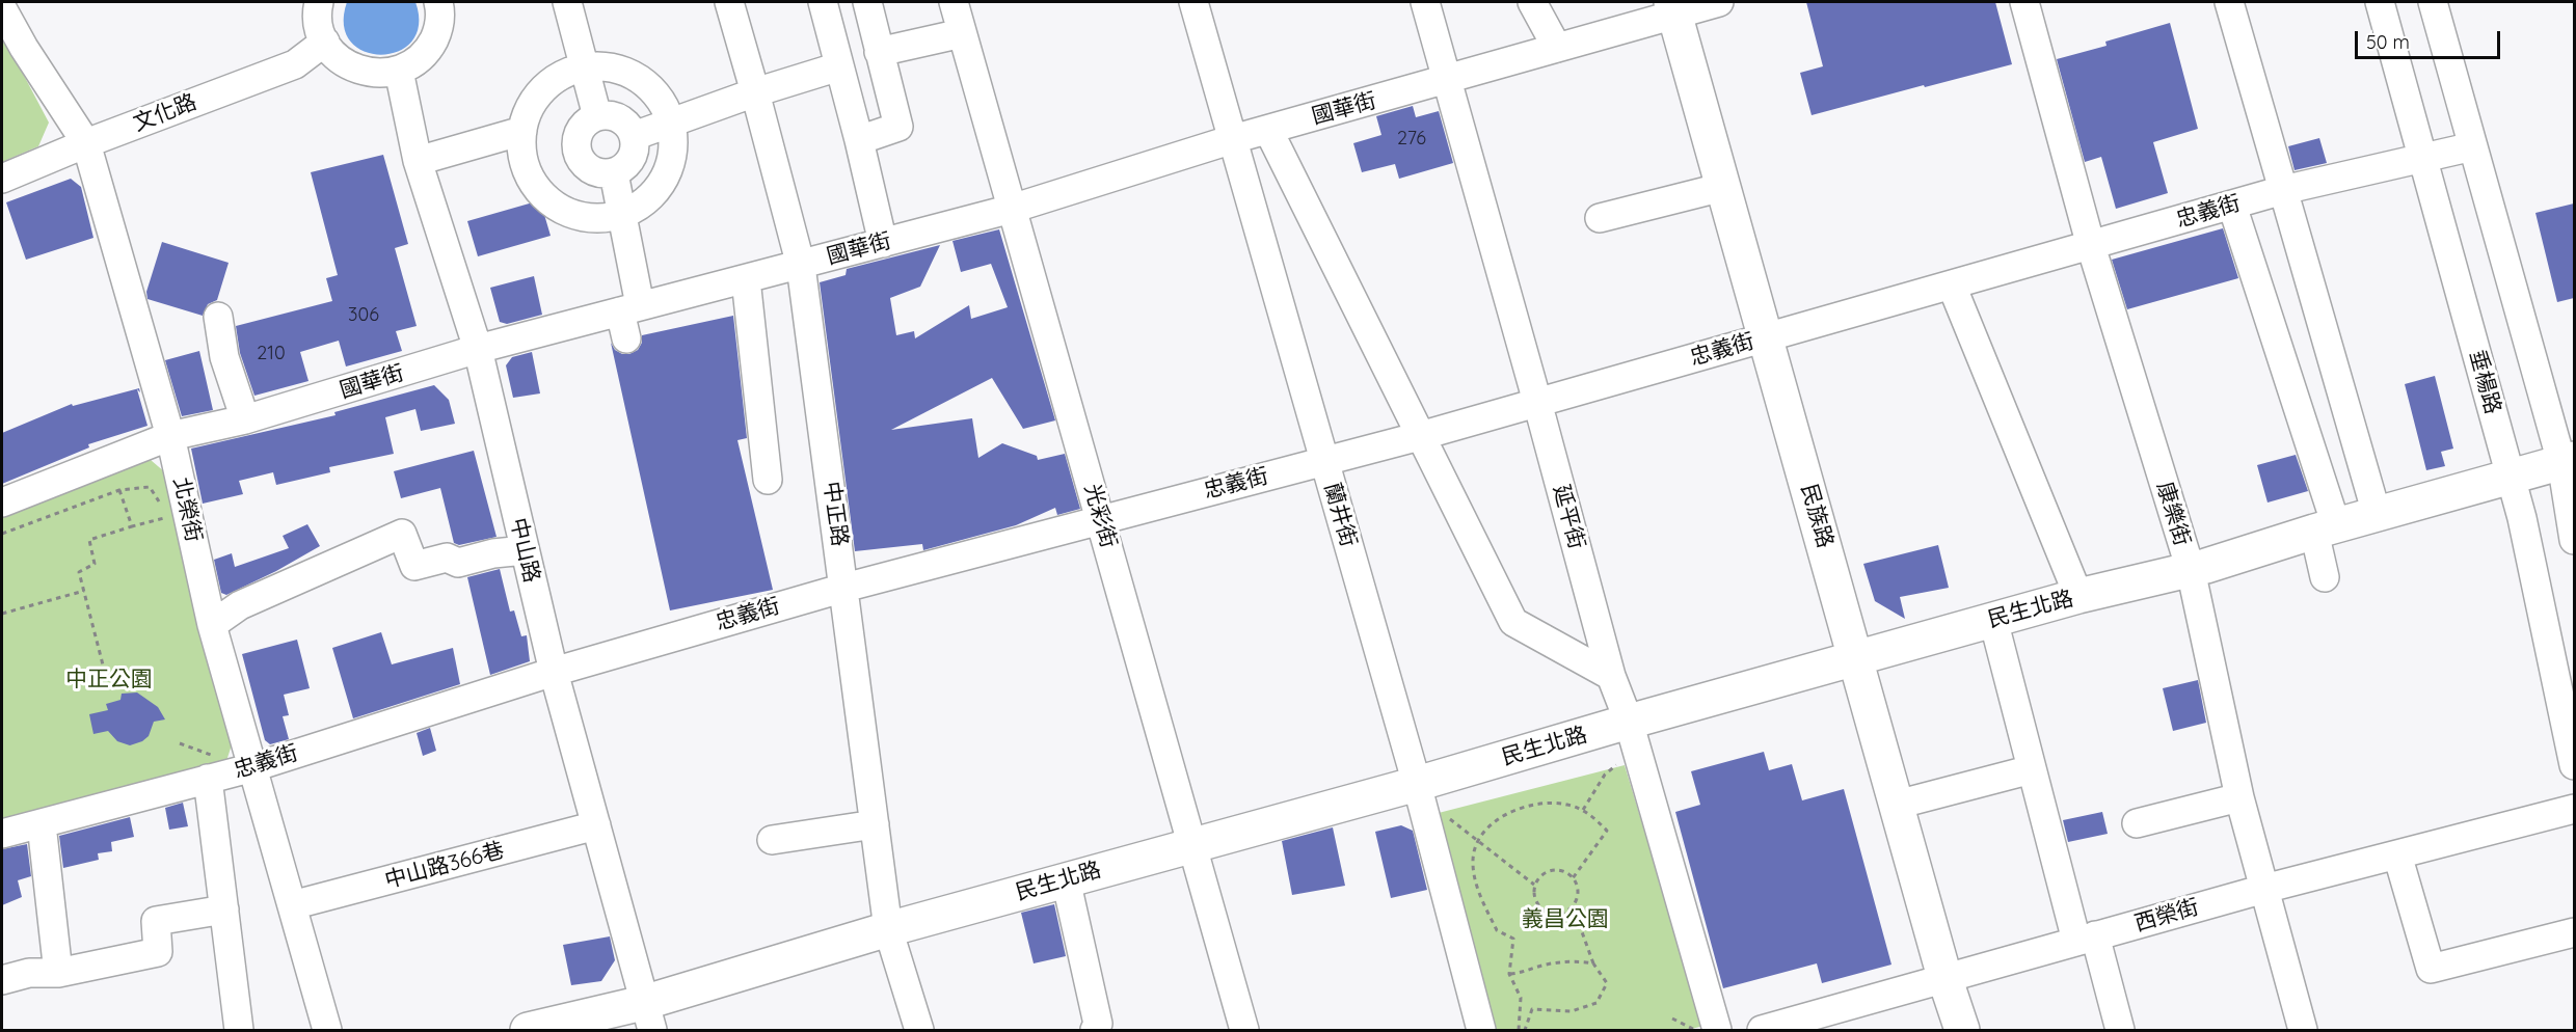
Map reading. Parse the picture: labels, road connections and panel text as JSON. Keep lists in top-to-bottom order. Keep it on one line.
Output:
{"streets":{"main road":["民族路","民生北路"],"street":["國華街","文化路","忠義街","垂楊路","北榮街","中正路","康樂街","蘭井街","光彩街","延平街","中山路","中山路366巷","西榮街"]},"crossings":[["國華街","北榮街"],["國華街","中正路"],["國華街","蘭井街"],["國華街","光彩街"],["國華街","民族路"],["國華街","延平街"],["國華街","中山路"],["文化路","北榮街"],["忠義街","垂楊路"],["忠義街","北榮街"],["忠義街","中正路"],["忠義街","康樂街"],["忠義街","蘭井街"],["忠義街","光彩街"],["忠義街","民族路"],["忠義街","延平街"],["忠義街","中山路"],["垂楊路","民生北路"],["北榮街","中山路366巷"],["中正路","民生北路"],["康樂街","民生北路"],["康樂街","西榮街"],["蘭井街","民生北路"],["光彩街","民生北路"],["民族路","民生北路"],["民族路","西榮街"],["延平街","民生北路"],["中山路","民生北路"],["中山路","中山路366巷"]],"parks":["中正公園","義昌公園"],"house_numbers":["276","306","210"],"scale_bar":"50 m"}
